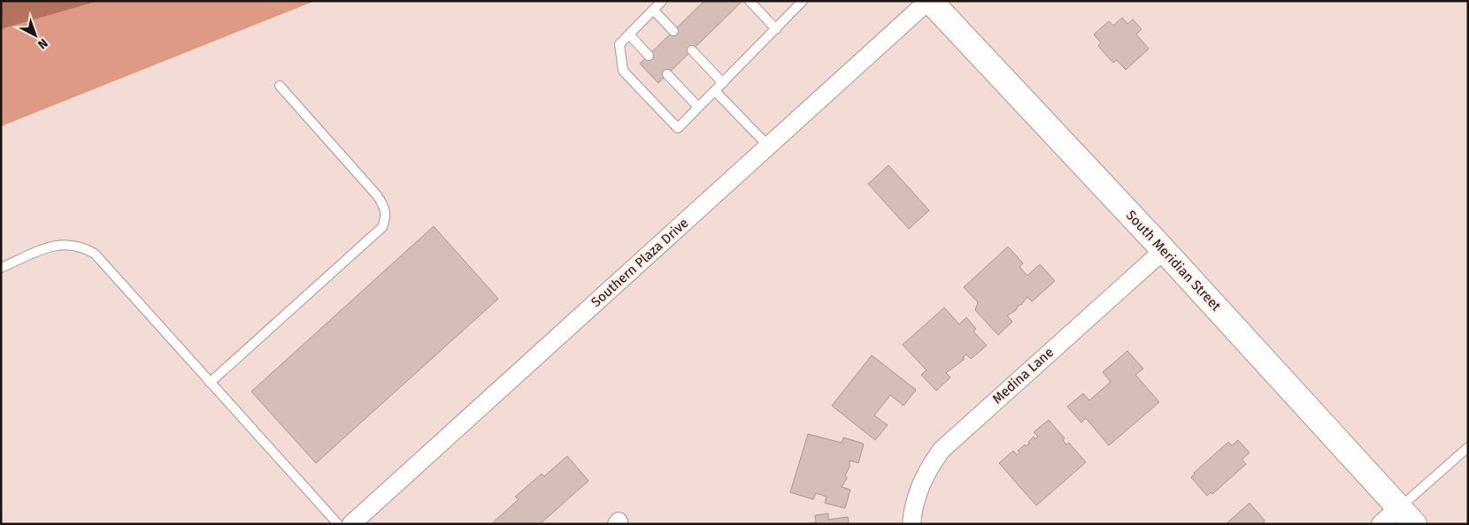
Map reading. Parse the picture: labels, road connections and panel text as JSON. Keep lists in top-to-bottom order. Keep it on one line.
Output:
{"streets":{"main road":["South Meridian Street"],"street":["Southern Plaza Drive","Medina Lane"]},"crossings":[["South Meridian Street","Southern Plaza Drive"],["South Meridian Street","Medina Lane"]],"north":"bottom right"}
